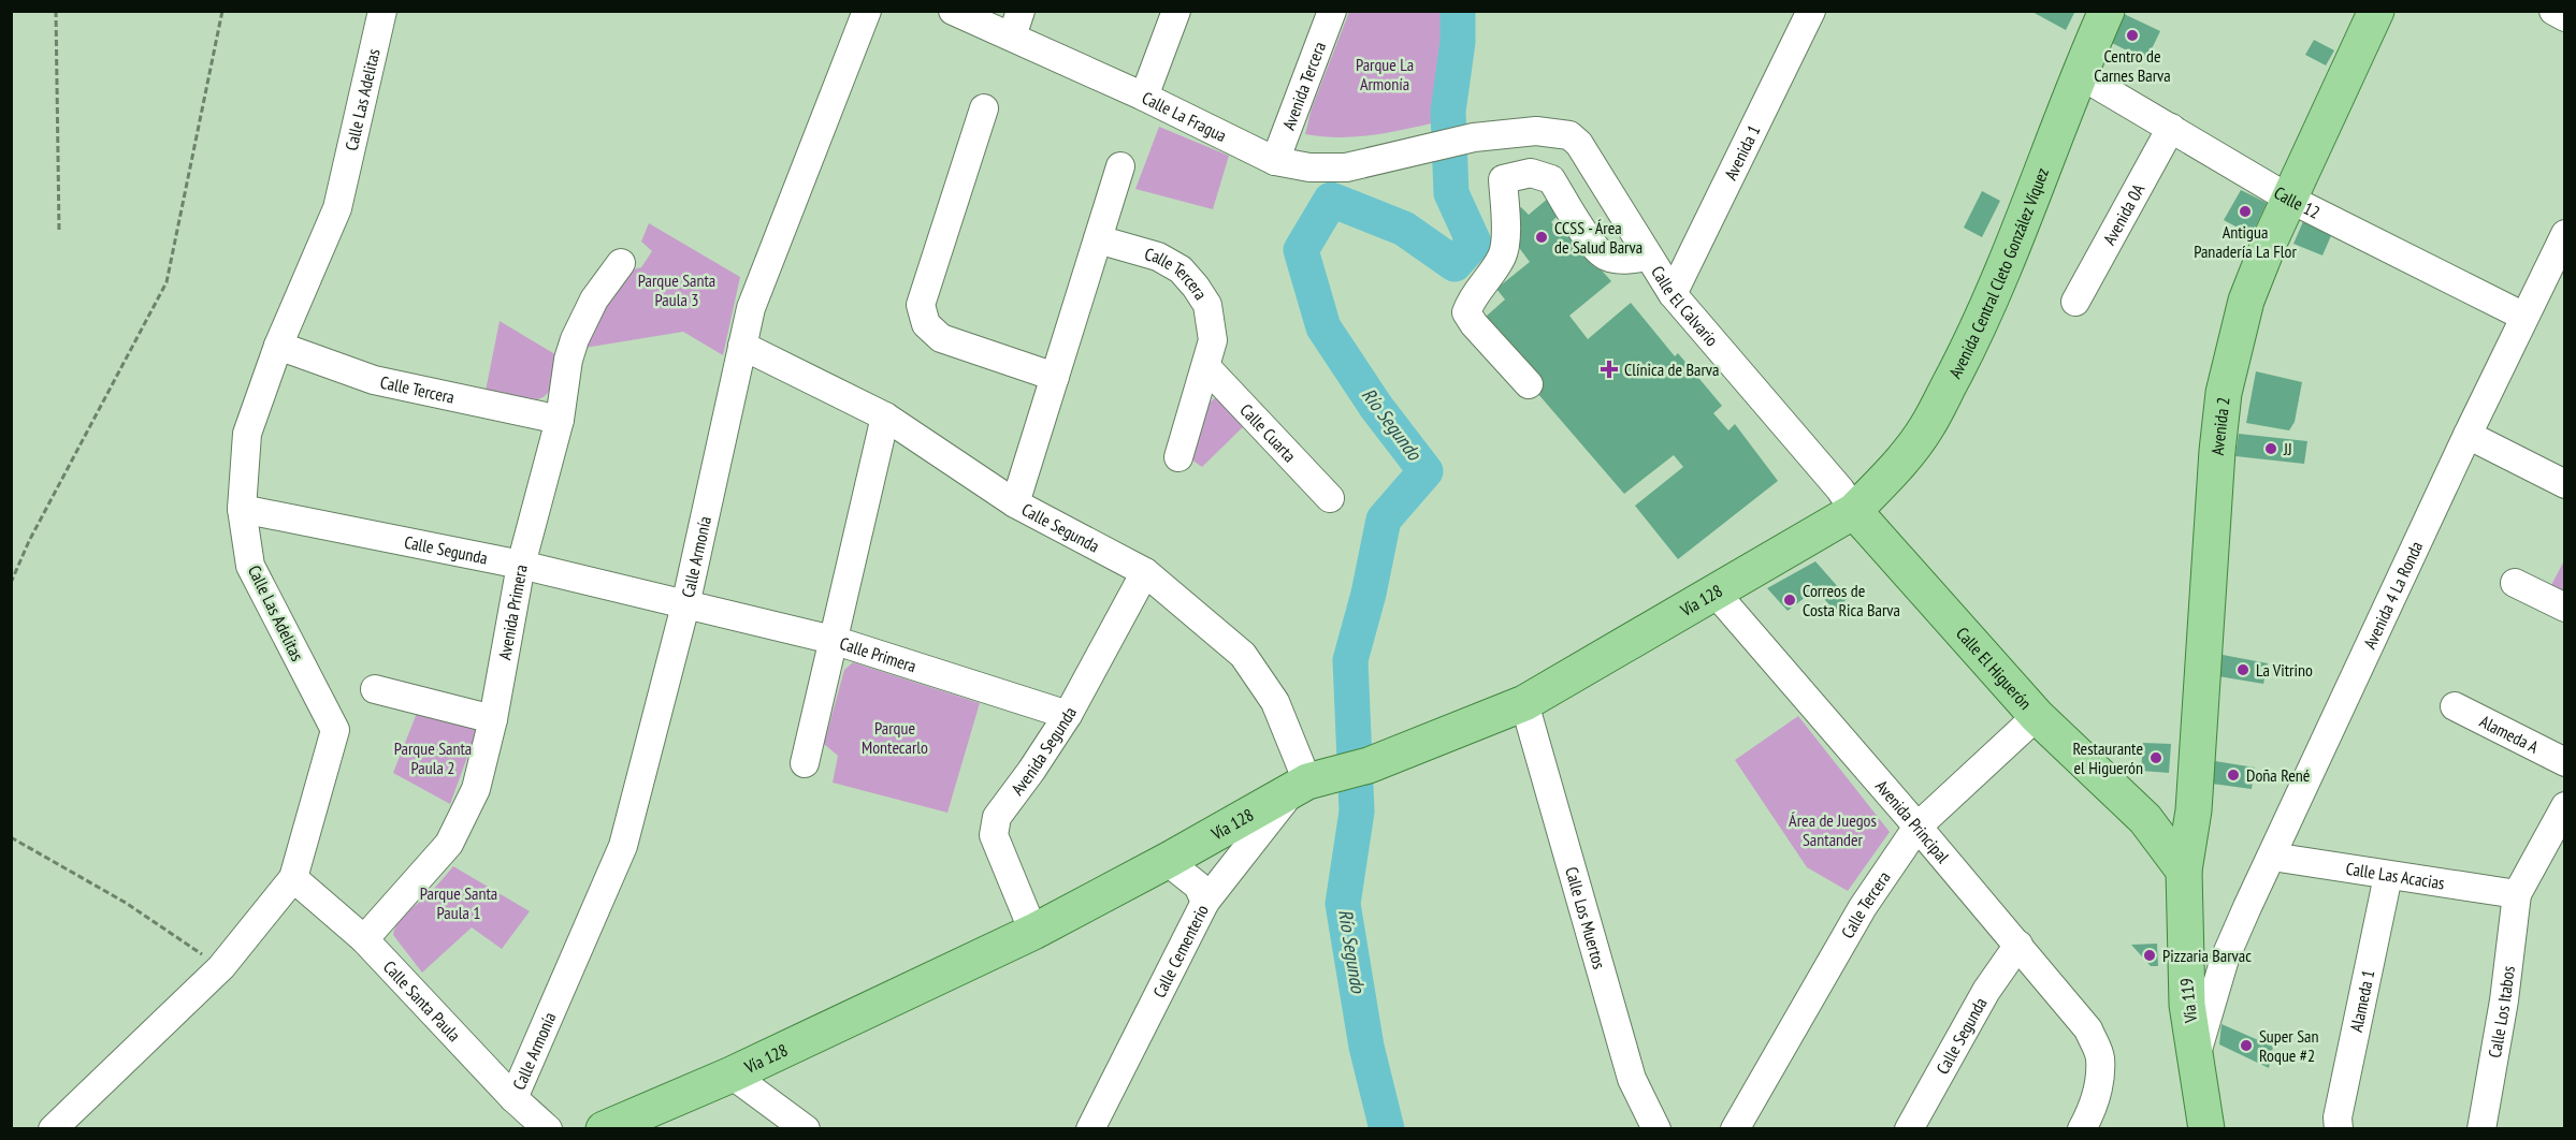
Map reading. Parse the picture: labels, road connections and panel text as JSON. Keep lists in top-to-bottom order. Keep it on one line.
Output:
{"streets":{"main road":["Avenida Central Cleto González Víquez","Avenida 2","Vía 128","Calle El Higuerón","Vía 119"],"street":["Avenida Tercera","Calle Las Adelitas","Calle La Fragua","Avenida 1","Calle 12","Avenida 0A","Calle Tercera","Calle El Calvario","Calle Cuarta","Calle Segunda","Calle Armonía","Avenida 4 La Ronda","Avenida Primera","Calle Primera","Alameda A","Avenida Segunda","Avenida Principal","Calle Las Acacias","Calle Los Muertos","Calle Cementerio","Calle Santa Paula","Alameda 1","Calle Los Itabos"]},"crossings":[["Avenida Tercera","Calle La Fragua"],["Calle Las Adelitas","Calle Tercera"],["Calle Las Adelitas","Calle Segunda"],["Calle Las Adelitas","Calle Santa Paula"],["Calle La Fragua","Calle El Calvario"],["Avenida 1","Calle El Calvario"],["Calle 12","Avenida 0A"],["Calle 12","Avenida Central Cleto González Víquez"],["Calle 12","Avenida 2"],["Calle 12","Avenida 4 La Ronda"],["Avenida Central Cleto González Víquez","Calle El Calvario"],["Avenida Central Cleto González Víquez","Vía 128"],["Avenida Central Cleto González Víquez","Calle El Higuerón"],["Calle Tercera","Calle Cuarta"],["Calle Tercera","Avenida Primera"],["Calle Tercera","Calle El Higuerón"],["Calle Tercera","Avenida Principal"],["Calle El Calvario","Vía 128"],["Calle El Calvario","Calle El Higuerón"],["Avenida 2","Calle El Higuerón"],["Avenida 2","Vía 119"],["Calle Segunda","Calle Armonía"],["Calle Segunda","Vía 128"],["Calle Segunda","Avenida Primera"],["Calle Segunda","Calle Primera"],["Calle Segunda","Avenida Segunda"],["Calle Segunda","Avenida Principal"],["Calle Segunda","Calle Cementerio"],["Calle Armonía","Calle Primera"],["Calle Armonía","Calle Santa Paula"],["Avenida 4 La Ronda","Calle Las Acacias"],["Avenida 4 La Ronda","Vía 119"],["Vía 128","Calle El Higuerón"],["Vía 128","Avenida Segunda"],["Vía 128","Avenida Principal"],["Vía 128","Calle Los Muertos"],["Vía 128","Calle Cementerio"],["Avenida Primera","Calle Santa Paula"],["Calle Primera","Avenida Segunda"],["Calle El Higuerón","Vía 119"],["Calle Las Acacias","Alameda 1"],["Calle Las Acacias","Calle Los Itabos"]],"water":["Río Segundo"],"parks":["Parque La Armonía","Parque Santa Paula 3","Parque Montecarlo","Parque Santa Paula 2","Área de Juegos Santander","Parque Santa Paula 1"],"places":{"other":["Centro de Carnes Barva","Antigua Panadería La Flor","CCSS - Área de Salud Barva","JJ","Correos de Costa Rica Barva","La Vitrino","Restaurante el Higuerón","Doña René","Pizzaria Barvac","Super San Roque #2"],"health":["Clínica de Barva"]}}
